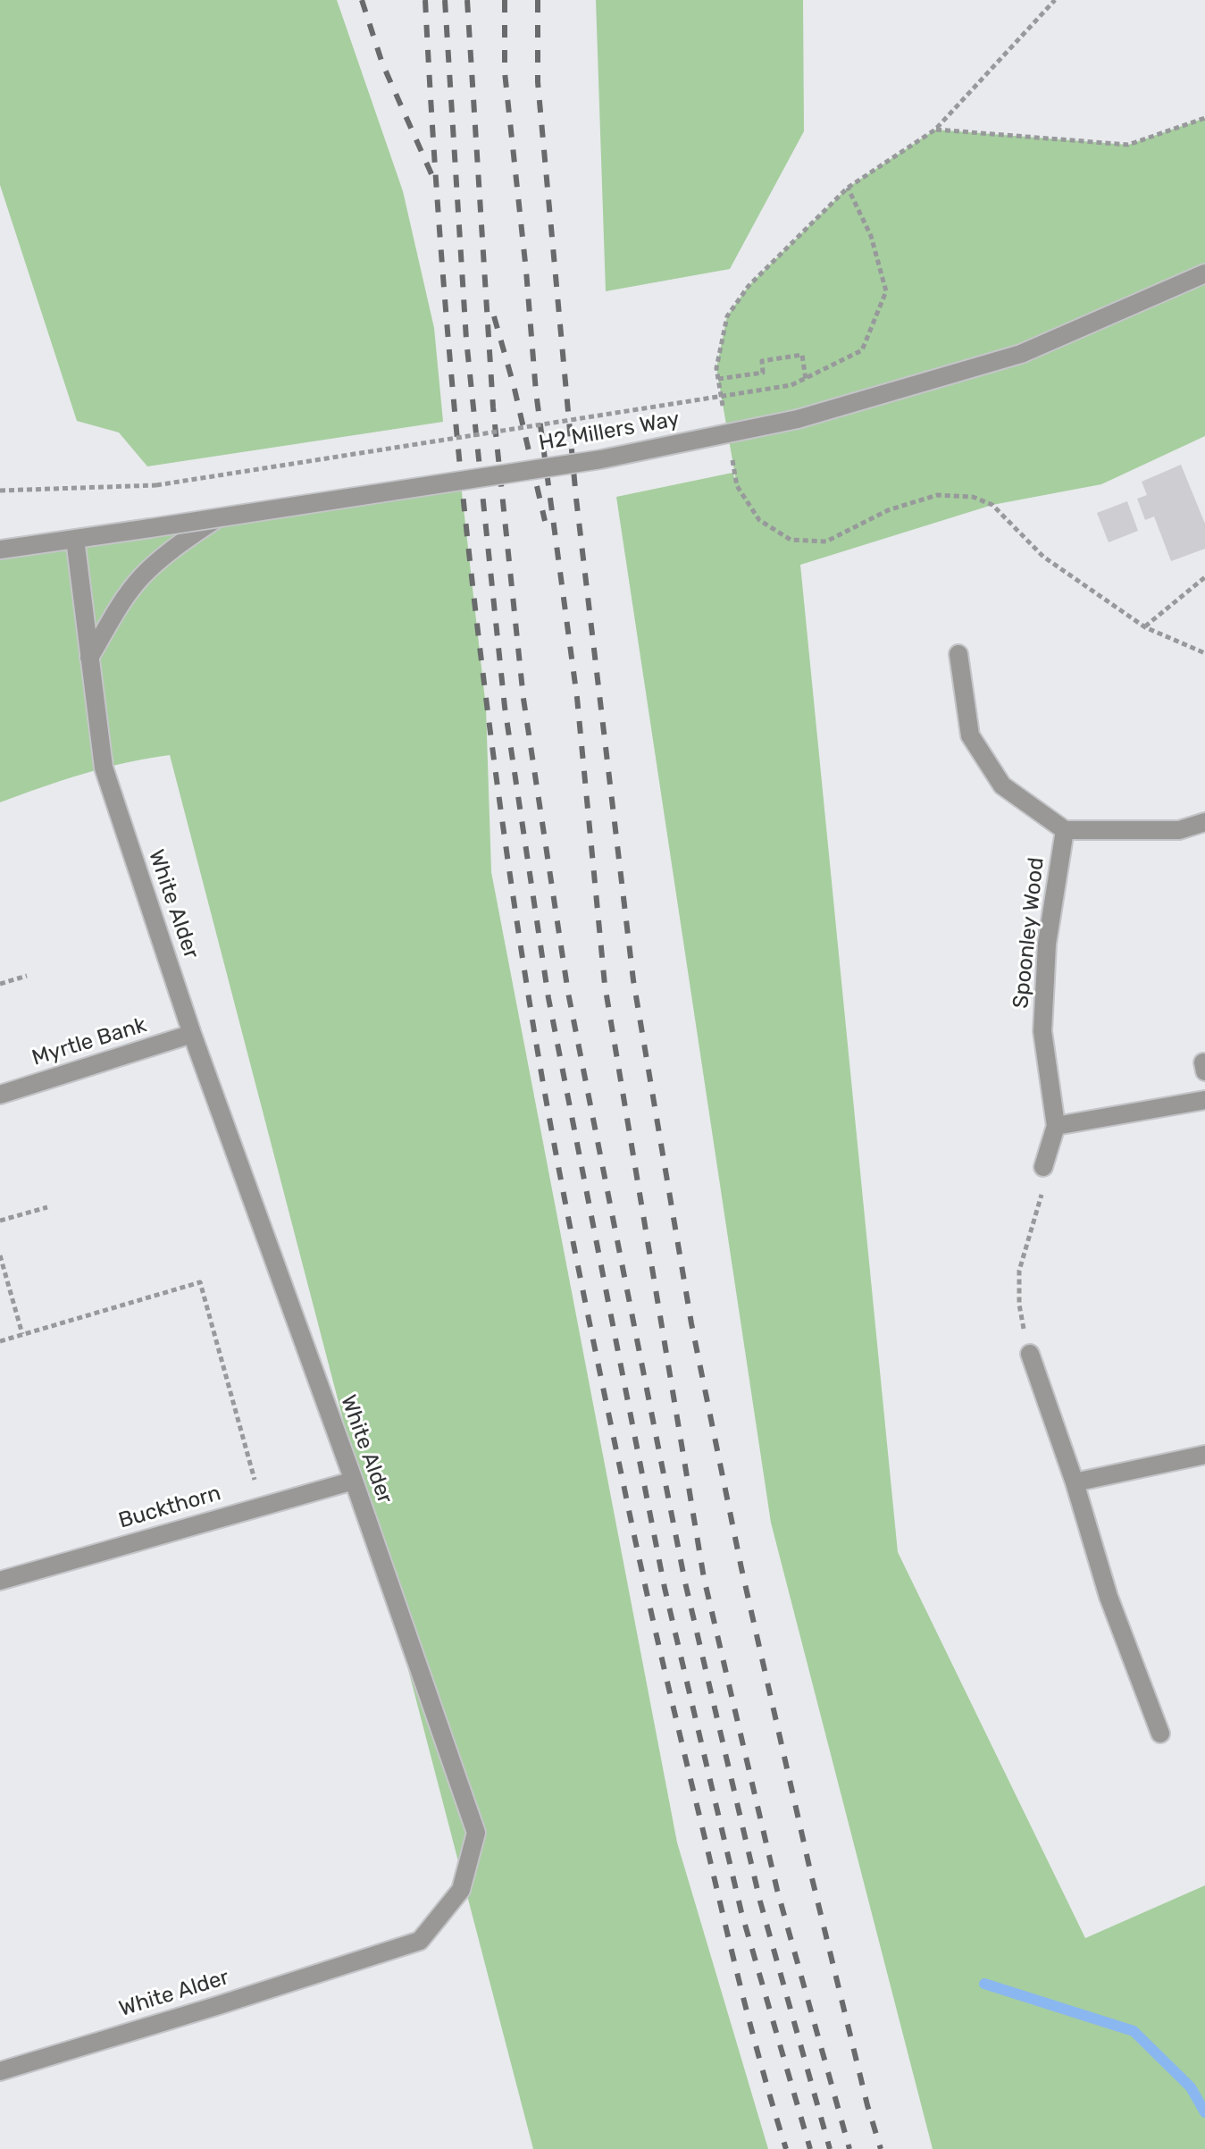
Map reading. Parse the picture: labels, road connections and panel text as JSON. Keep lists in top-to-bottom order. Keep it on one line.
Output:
{"streets":{"street":["H2 Millers Way","White Alder","Spoonley Wood","Myrtle Bank","Buckthorn"]},"crossings":[["H2 Millers Way","White Alder"],["White Alder","Myrtle Bank"],["White Alder","Buckthorn"]]}
